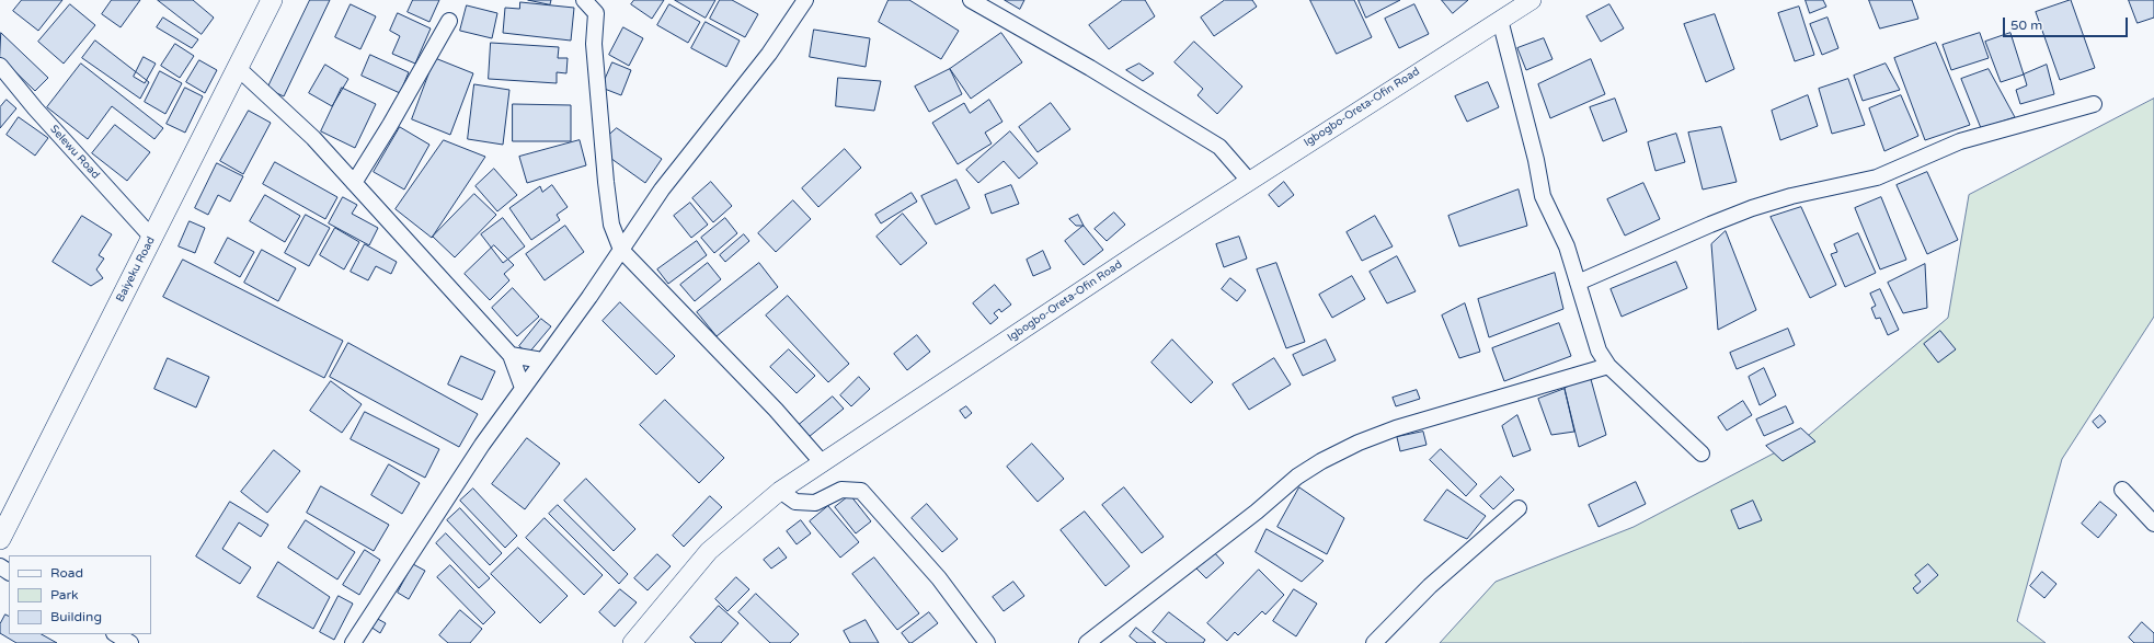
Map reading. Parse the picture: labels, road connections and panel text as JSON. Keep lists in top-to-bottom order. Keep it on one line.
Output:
{"streets":{"main road":["Baiyeku Road"],"street":["Igbogbo-Oreta-Ofin Road","Selewu Road"]},"crossings":[["Selewu Road","Baiyeku Road"]],"legend":["Road","Park","Building"],"scale_bar":"50 m"}
